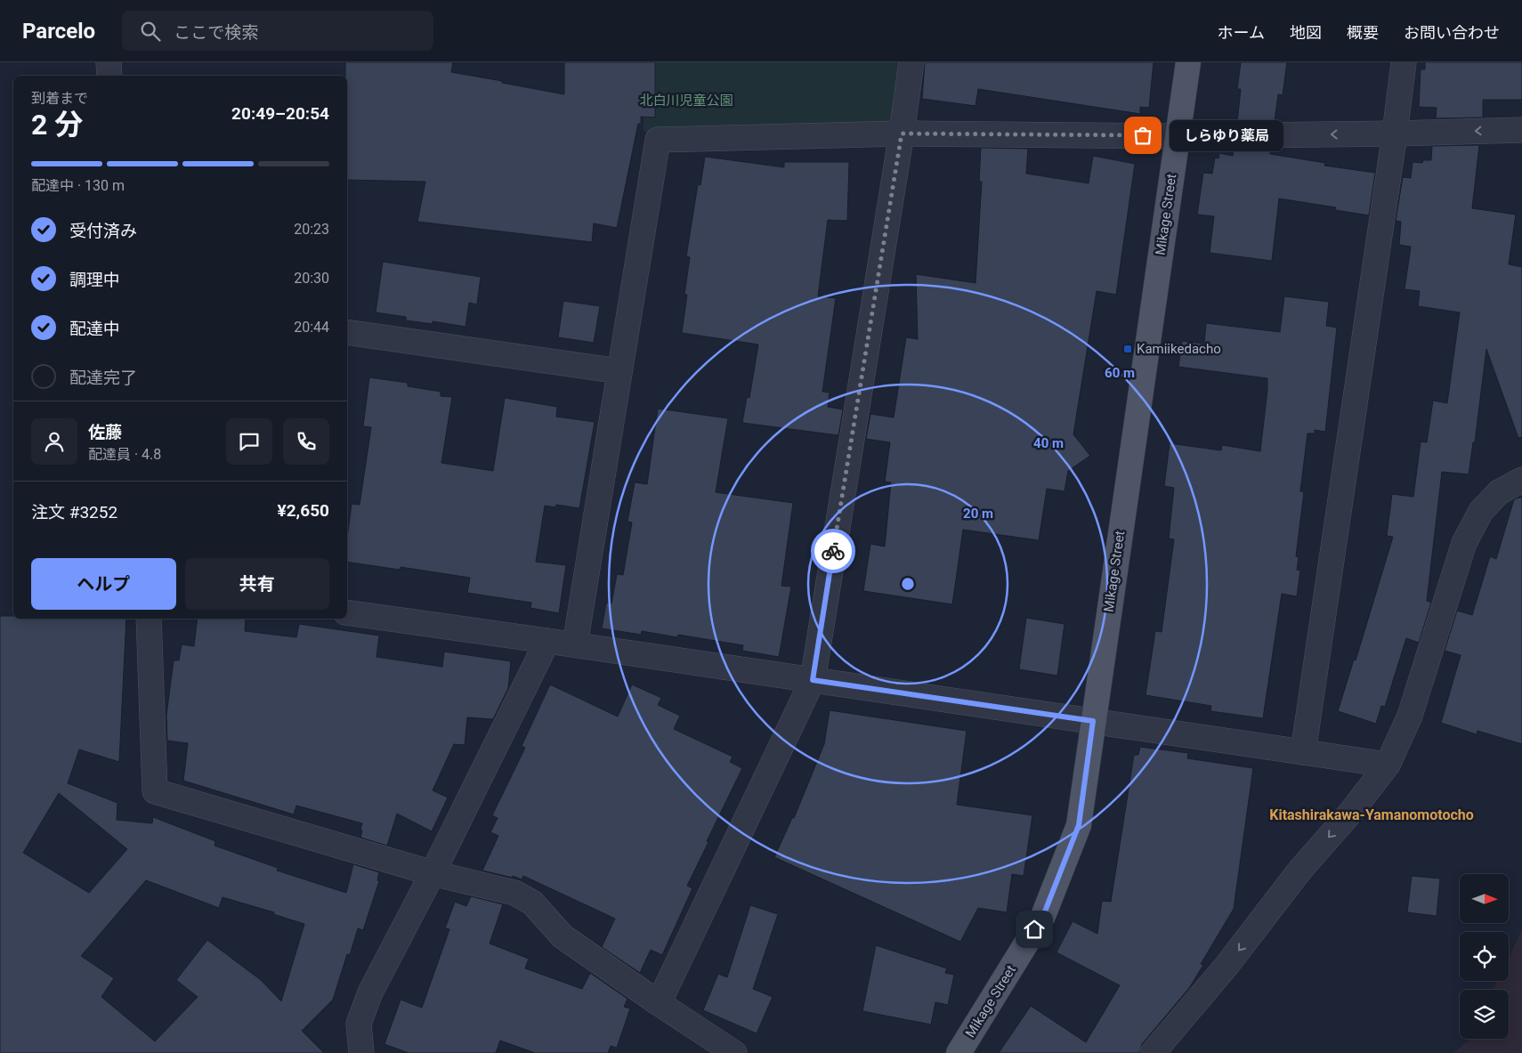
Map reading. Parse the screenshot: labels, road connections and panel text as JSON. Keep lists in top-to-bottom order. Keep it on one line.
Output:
{"streets":{"main road":["Mikage Street"]},"districts":["Kitashirakawa-Yamanomotocho"],"parks":["北白川児童公園"],"places":{"other":["しらゆり薬局"],"transit":["Kamiikedacho"]},"north":"right","page":{"header":"Parcelo","search":"ここで検索","nav":["ホーム","地図","概要","お問い合わせ"],"heading":["2 分","到着まで","20:49–20:54"],"panel":["佐藤","配達員 · 4.8","注文 #3252","¥2,650"],"bubble":"しらゆり薬局","bar":"配達中 · 130 m","list":[["受付済み","20:23"],["調理中","20:30"],["配達中","20:44"],"配達完了"],"buttons":["ヘルプ","共有"]},"rings":["60 m","40 m","20 m"]}
